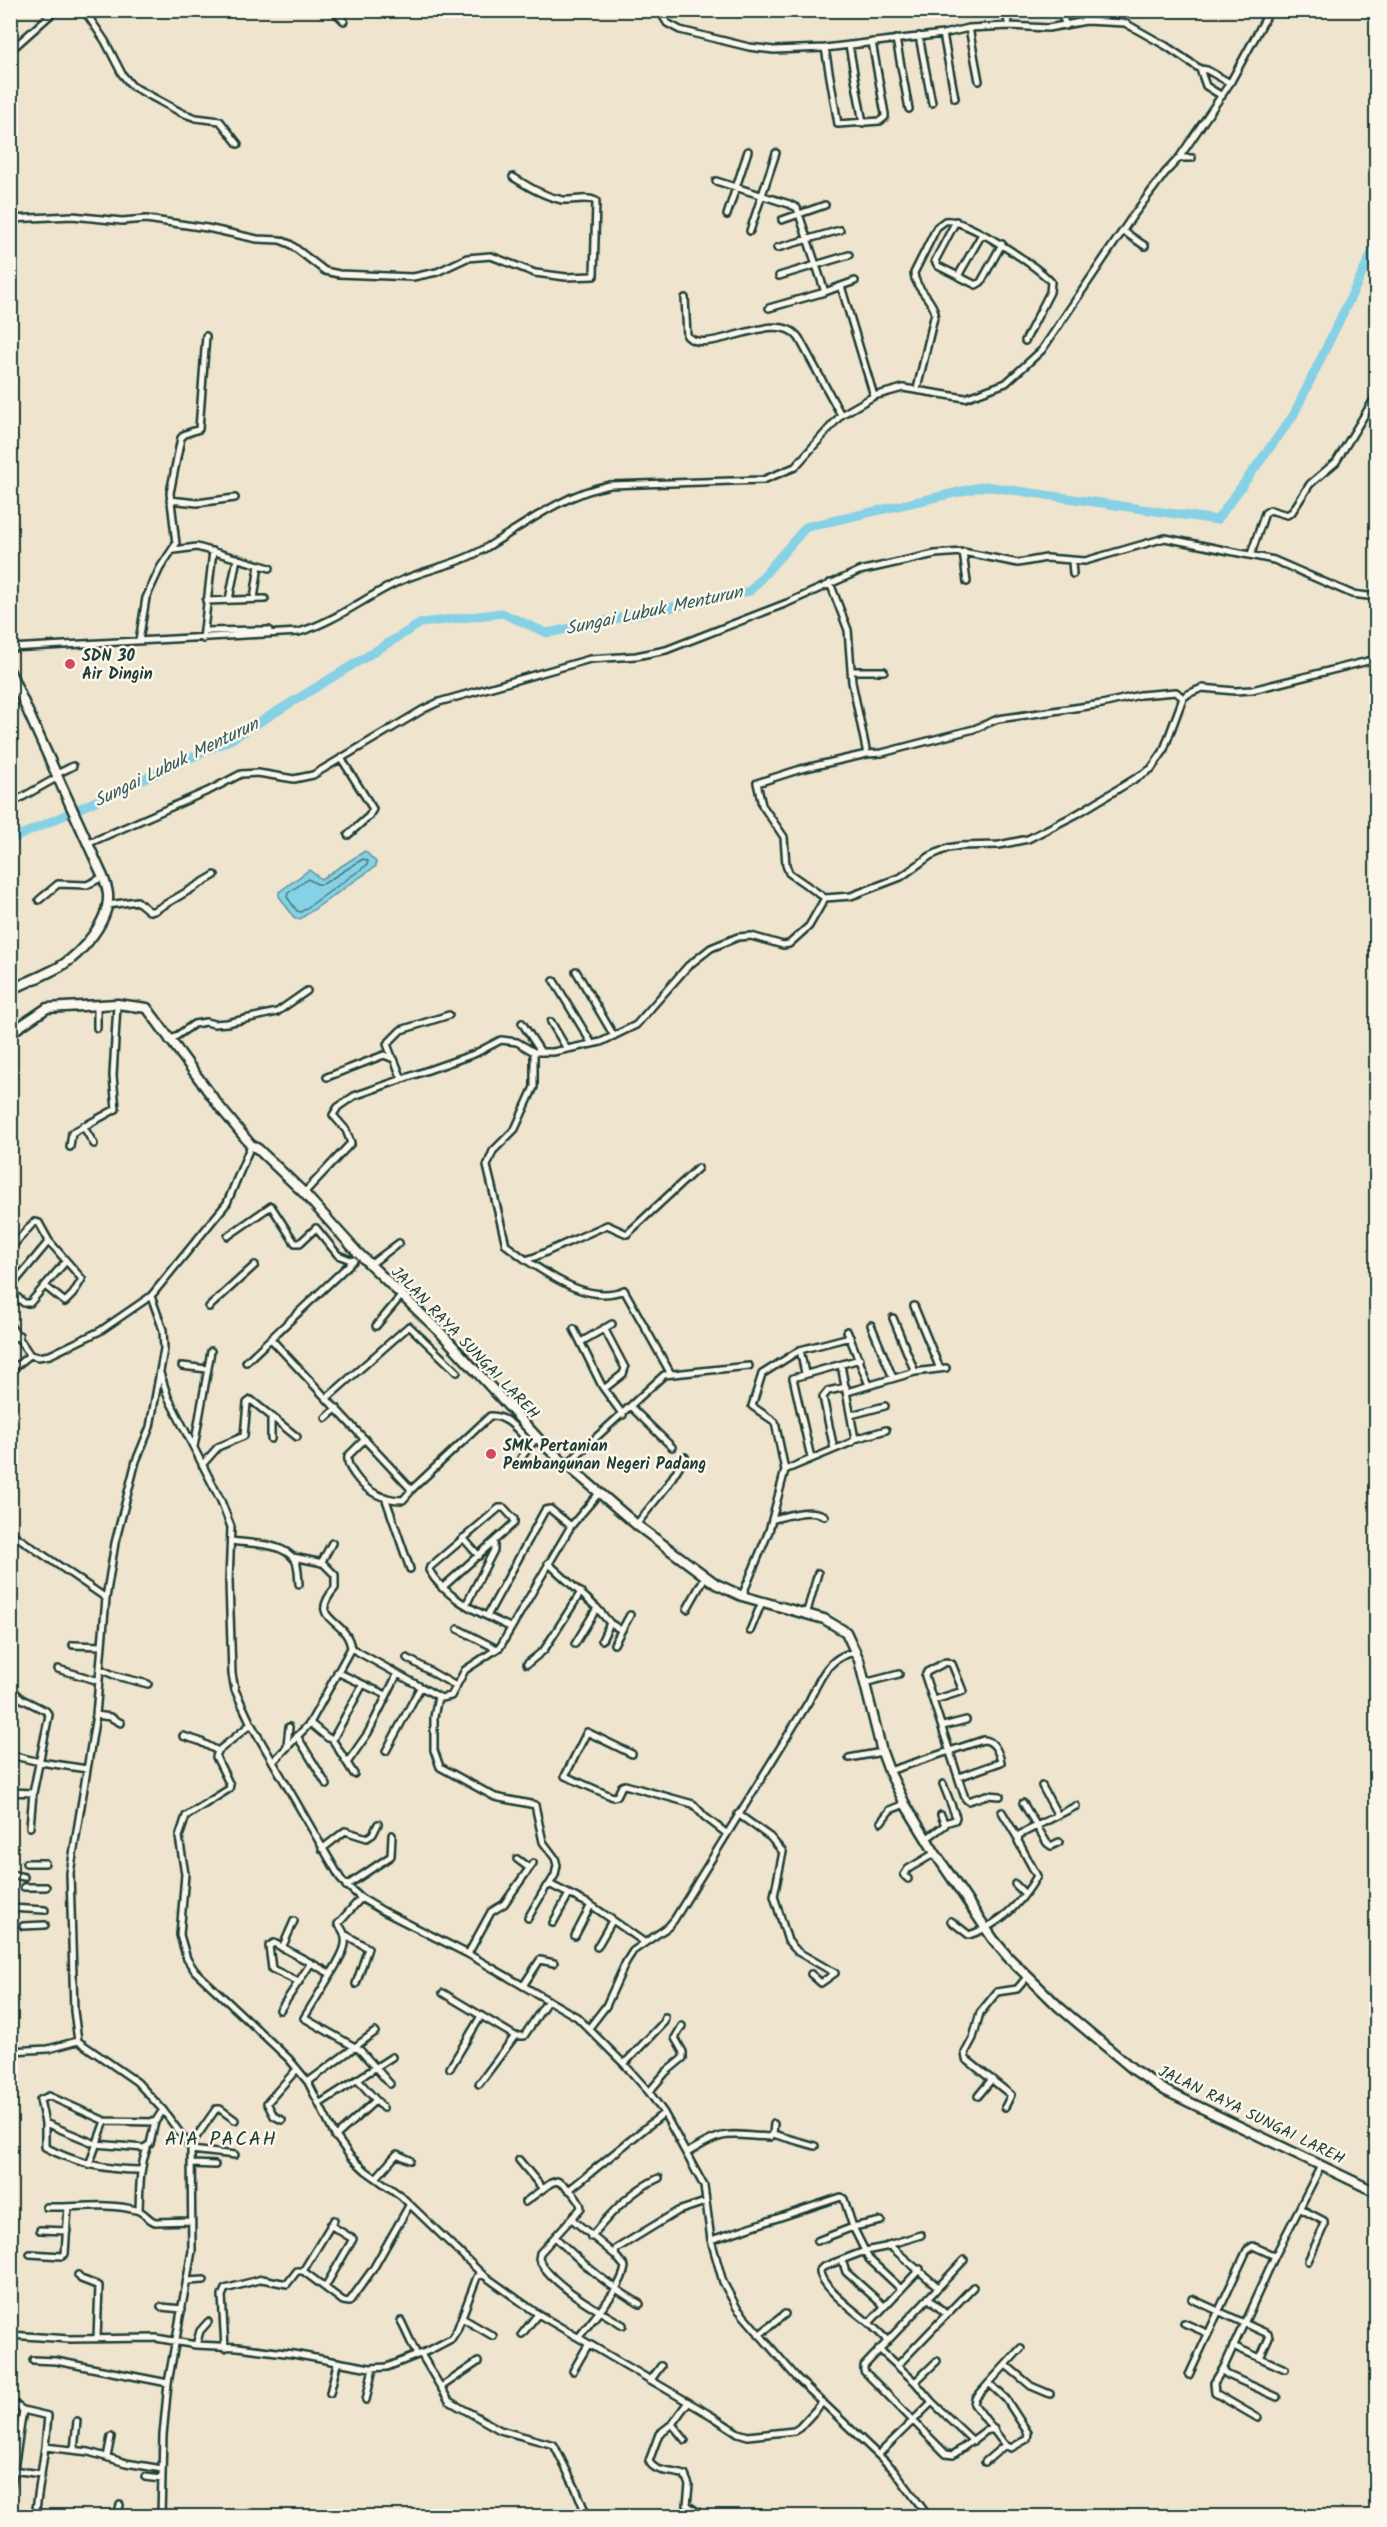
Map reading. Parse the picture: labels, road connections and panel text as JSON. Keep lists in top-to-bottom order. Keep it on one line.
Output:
{"streets":{"street":["JALAN RAYA SUNGAI LAREH"]},"districts":["AIA PACAH"],"water":["Sungai Lubuk Menturun"],"places":["SDN 30 Air Dingin","SMK Pertanian Pembangunan Negeri Padang"]}
